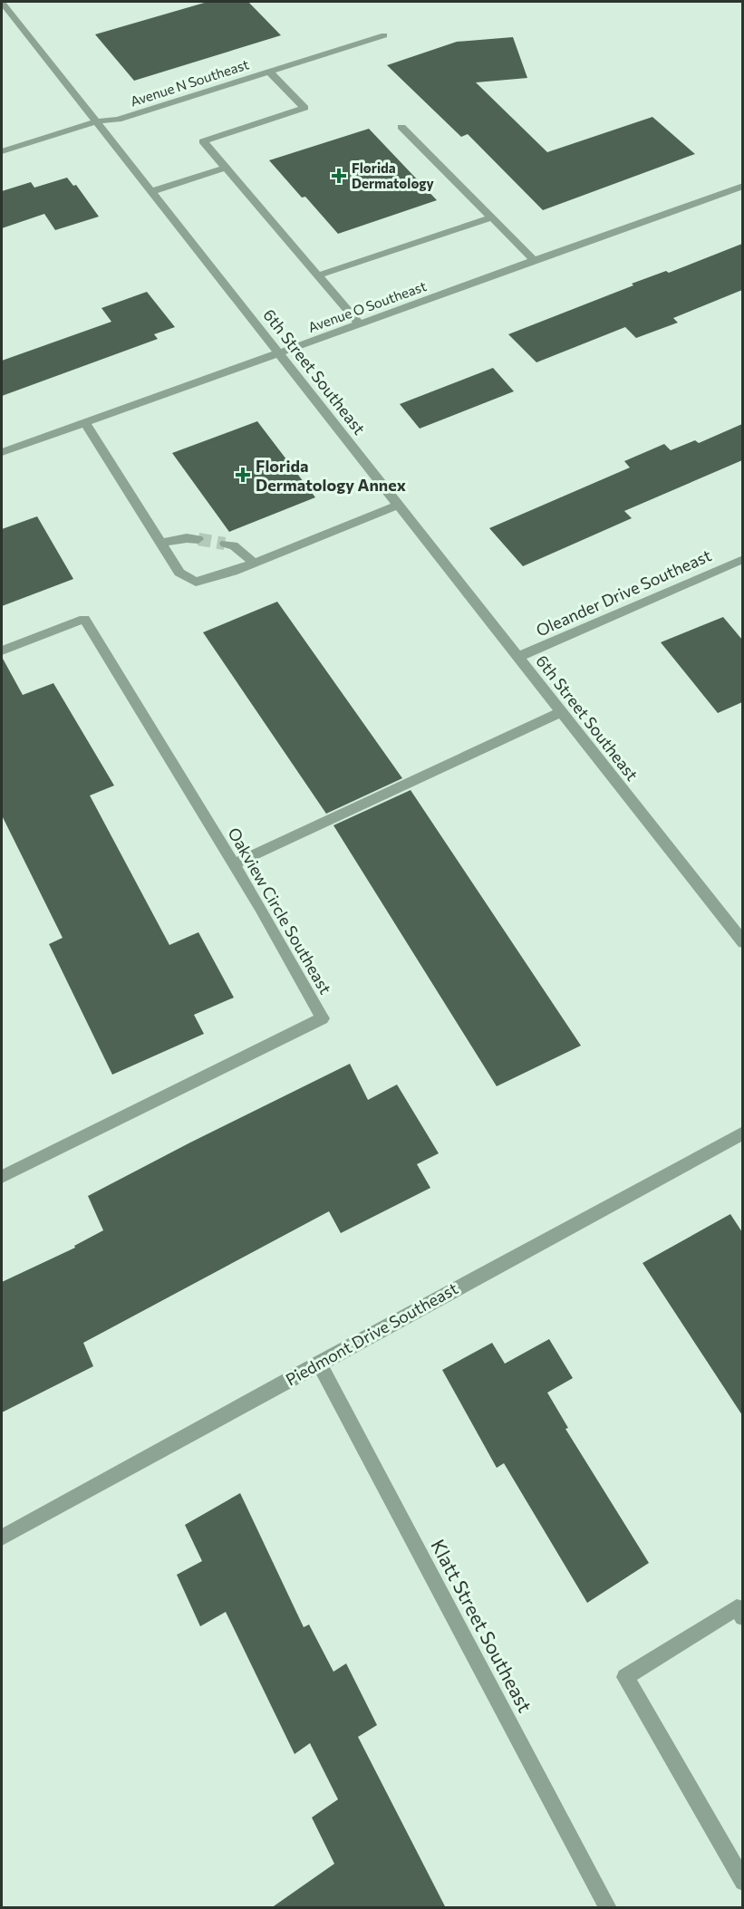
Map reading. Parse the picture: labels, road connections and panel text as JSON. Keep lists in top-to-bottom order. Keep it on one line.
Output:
{"streets":{"street":["Avenue N Southeast","Avenue O Southeast","6th Street Southeast","Oleander Drive Southeast","Oakview Circle Southeast","Piedmont Drive Southeast","Klatt Street Southeast"]},"crossings":[["Avenue N Southeast","6th Street Southeast"],["Avenue O Southeast","6th Street Southeast"],["6th Street Southeast","Oleander Drive Southeast"],["Piedmont Drive Southeast","Klatt Street Southeast"]],"places":{"health":["Florida Dermatology","Florida Dermatology Annex"]}}
